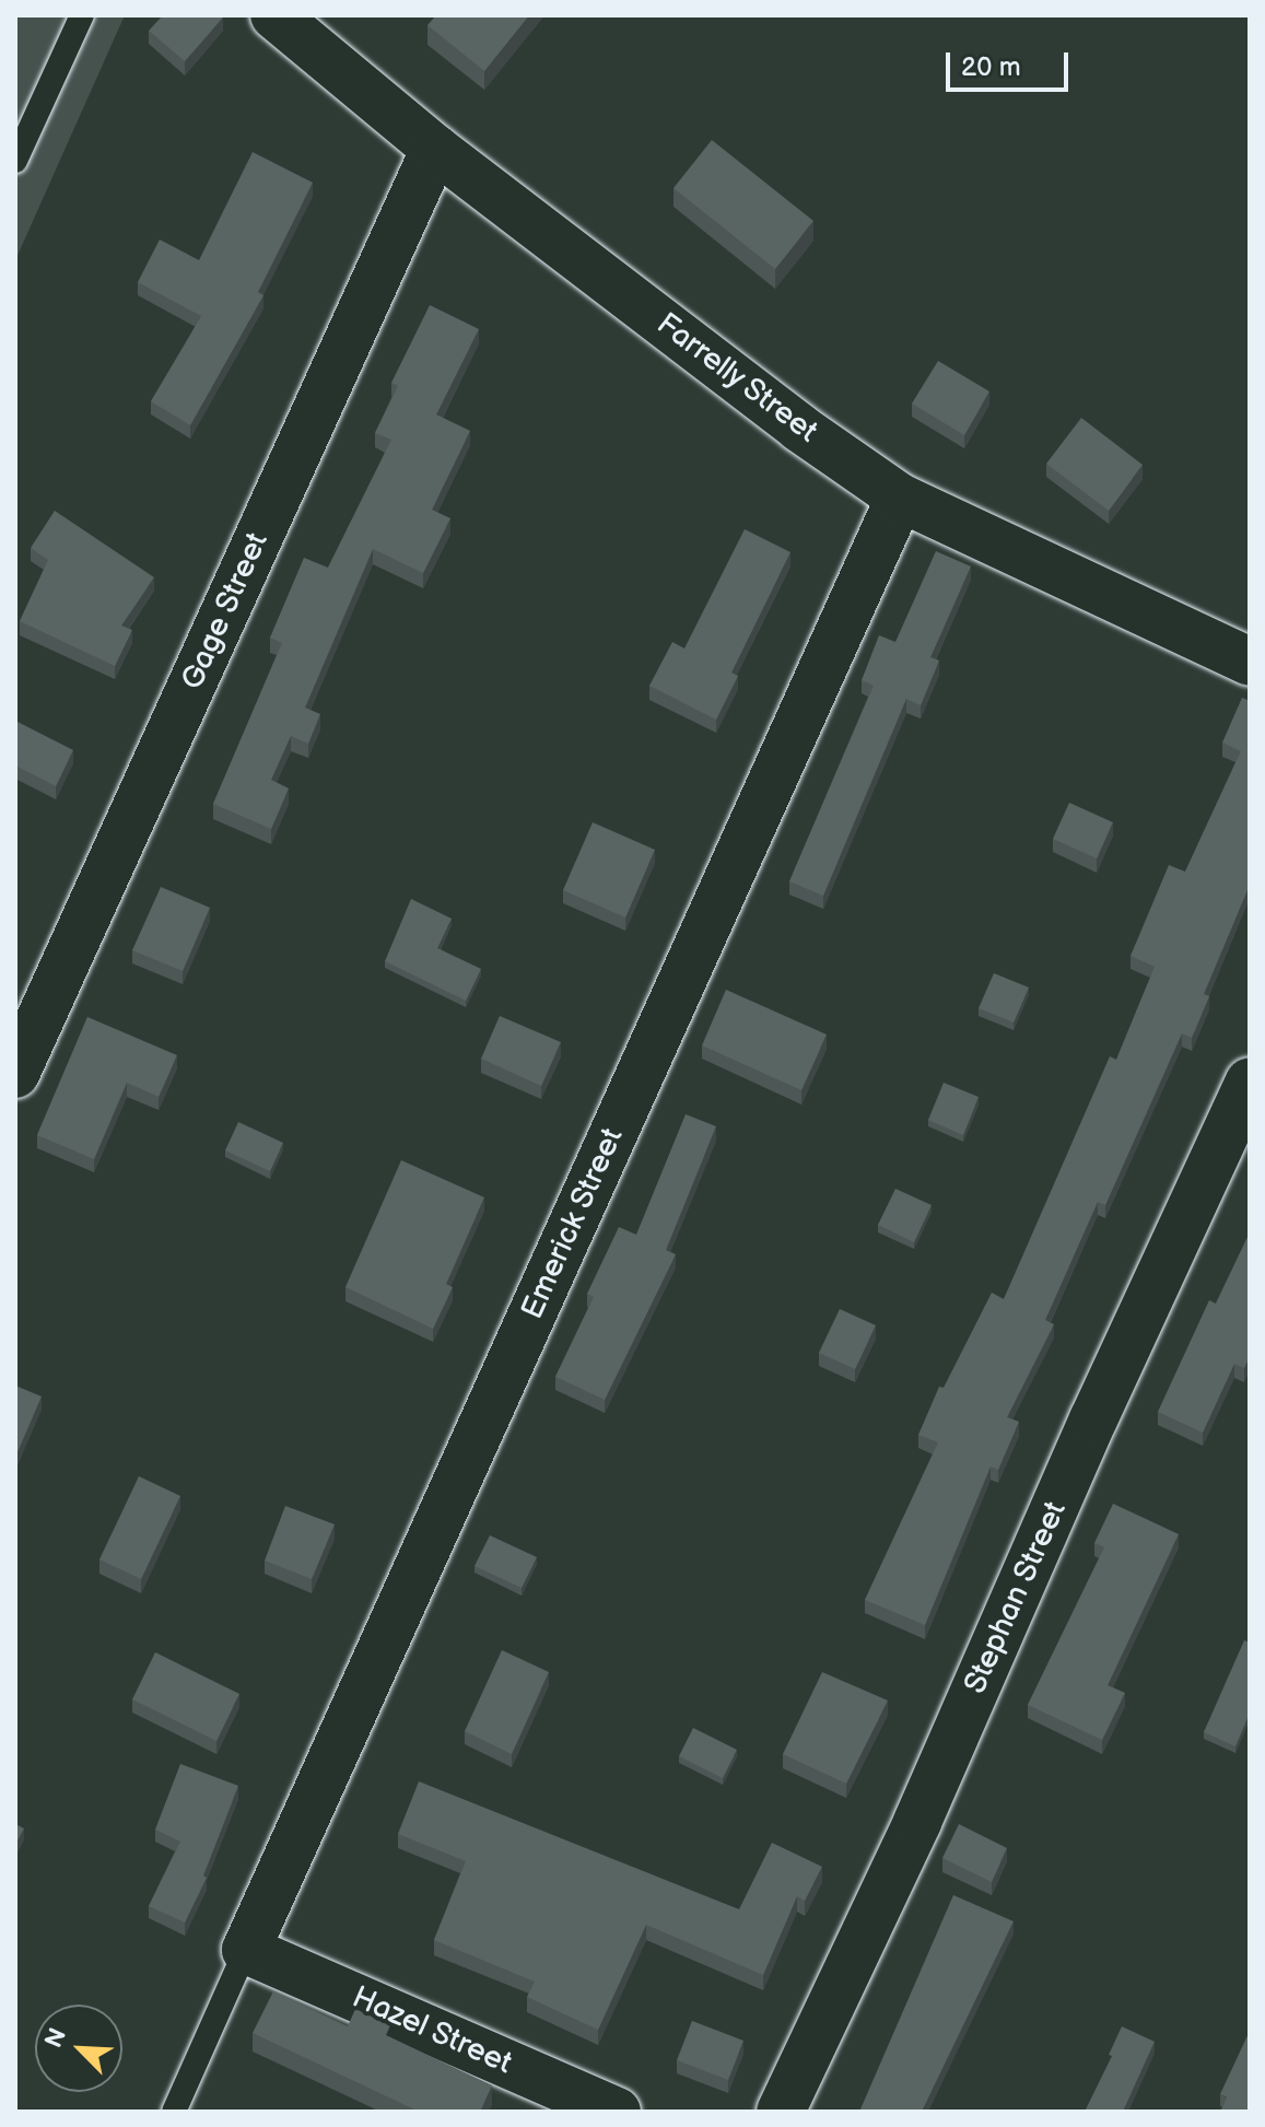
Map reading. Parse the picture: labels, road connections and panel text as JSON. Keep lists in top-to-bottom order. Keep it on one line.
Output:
{"streets":{"street":["Farrelly Street","Gage Street","Emerick Street","Stephan Street","Hazel Street"]},"crossings":[["Farrelly Street","Gage Street"],["Farrelly Street","Emerick Street"],["Emerick Street","Hazel Street"]],"scale_bar":"20 m","north":"top left"}
